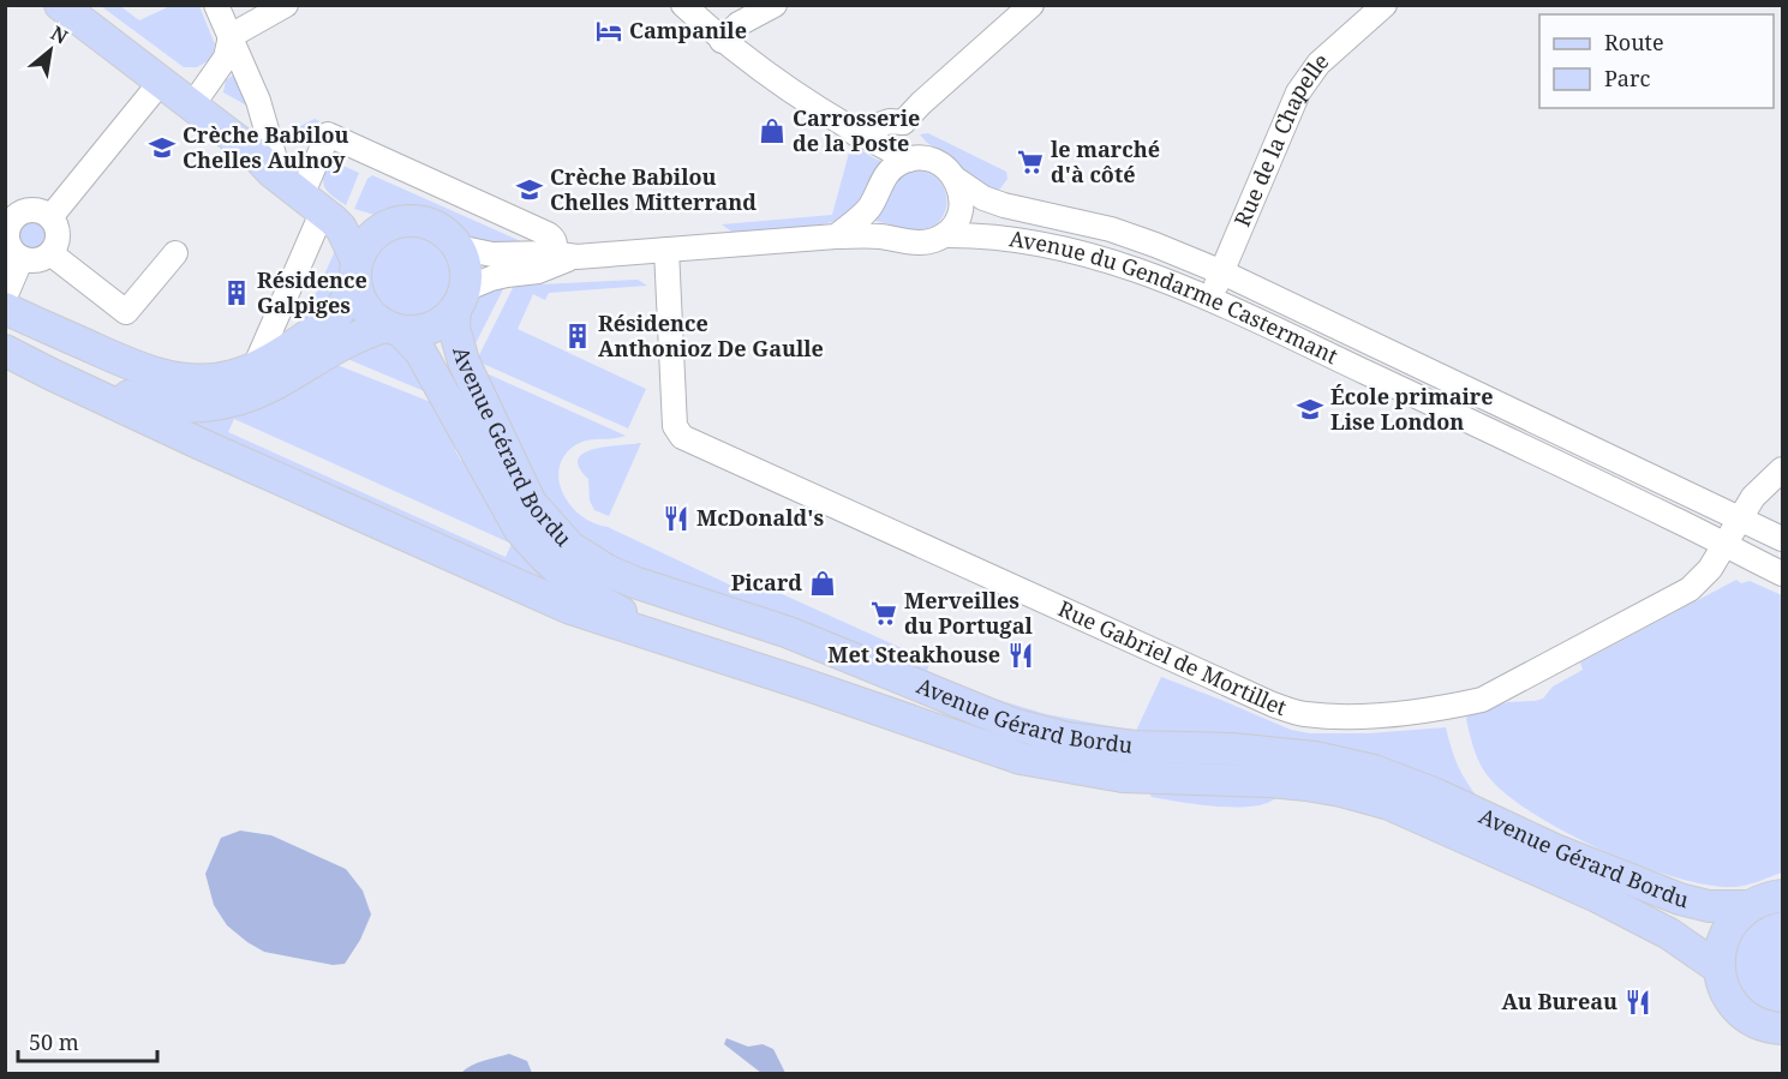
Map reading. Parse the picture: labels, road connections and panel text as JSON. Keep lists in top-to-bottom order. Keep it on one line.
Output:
{"streets":{"main road":["Avenue Gérard Bordu"],"street":["Rue de la Chapelle","Avenue du Gendarme Castermant","Rue Gabriel de Mortillet"]},"crossings":[["Rue de la Chapelle","Avenue du Gendarme Castermant"],["Avenue du Gendarme Castermant","Rue Gabriel de Mortillet"]],"places":{"hotel":["Campanile"],"shop":["Carrosserie de la Poste","Picard"],"school or university":["Crèche Babilou Chelles Aulnoy","Crèche Babilou Chelles Mitterrand","École primaire Lise London"],"supermarket":["le marché d'à côté","Merveilles du Portugal"],"building":["Résidence Galpiges","Résidence Anthonioz De Gaulle"],"restaurant":["McDonald's","Met Steakhouse","Au Bureau"]},"legend":["Route","Parc"],"scale_bar":"50 m","north":"top right"}
